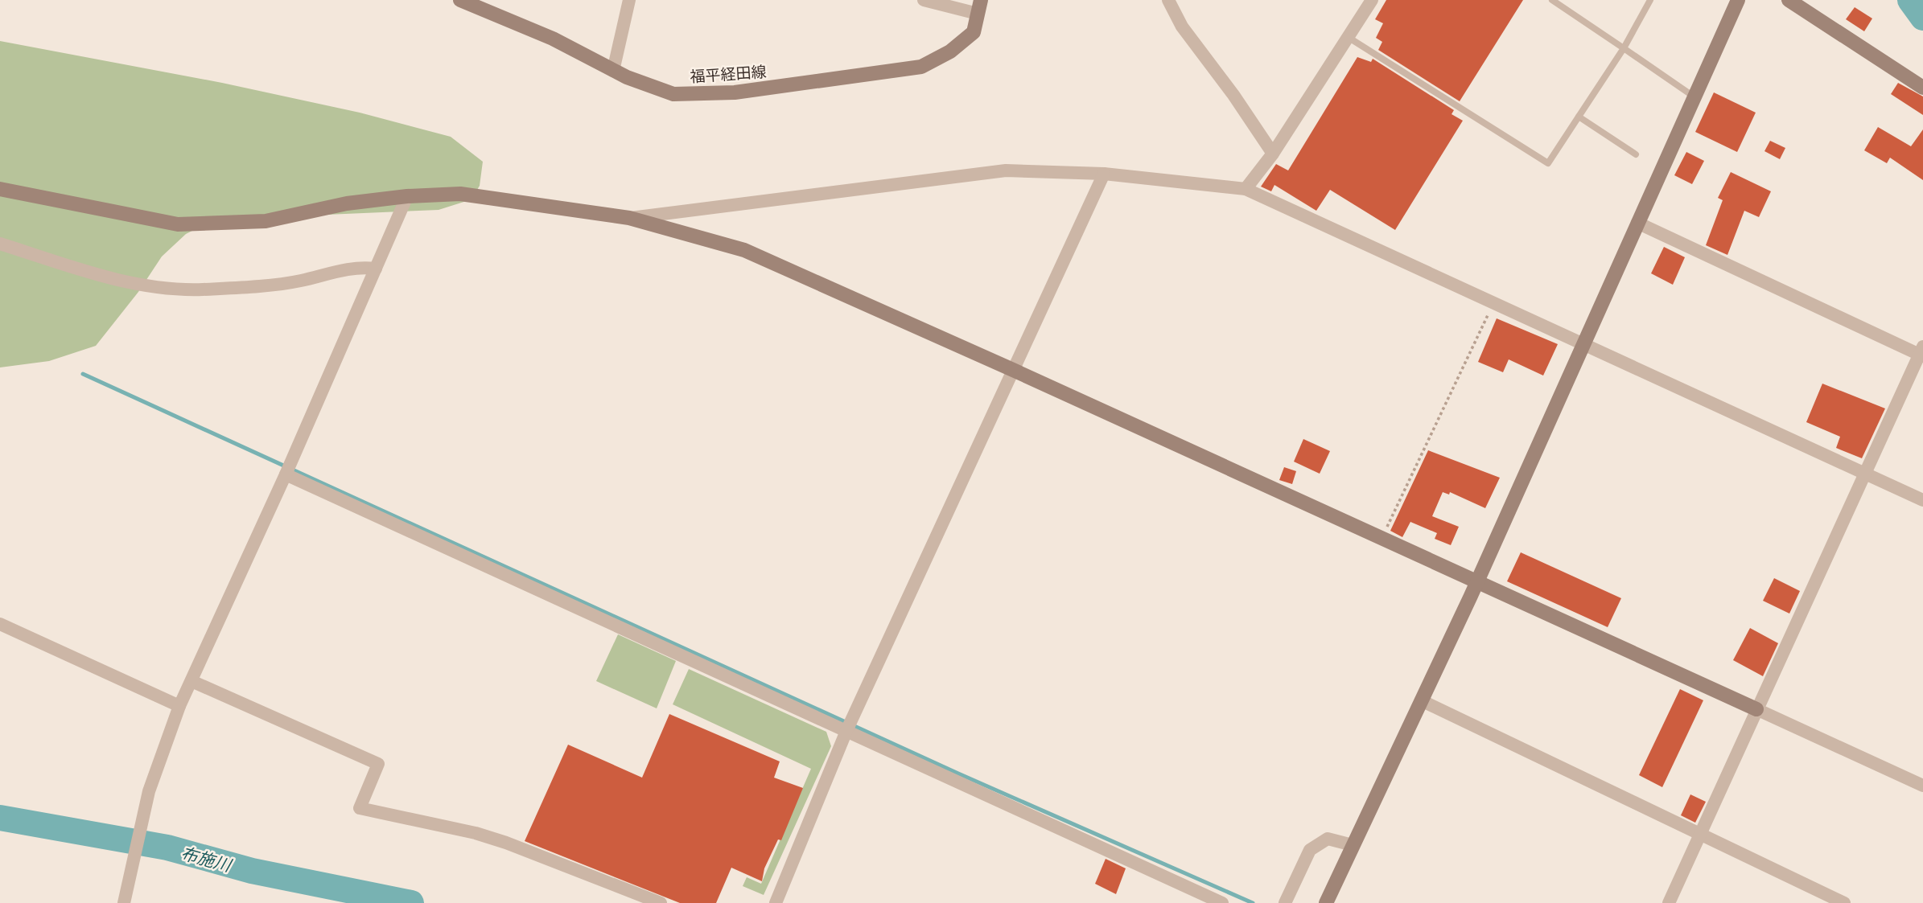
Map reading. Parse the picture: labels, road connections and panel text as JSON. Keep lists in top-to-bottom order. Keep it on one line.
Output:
{"streets":{"street":["福平経田線"]},"water":["布施川"]}
